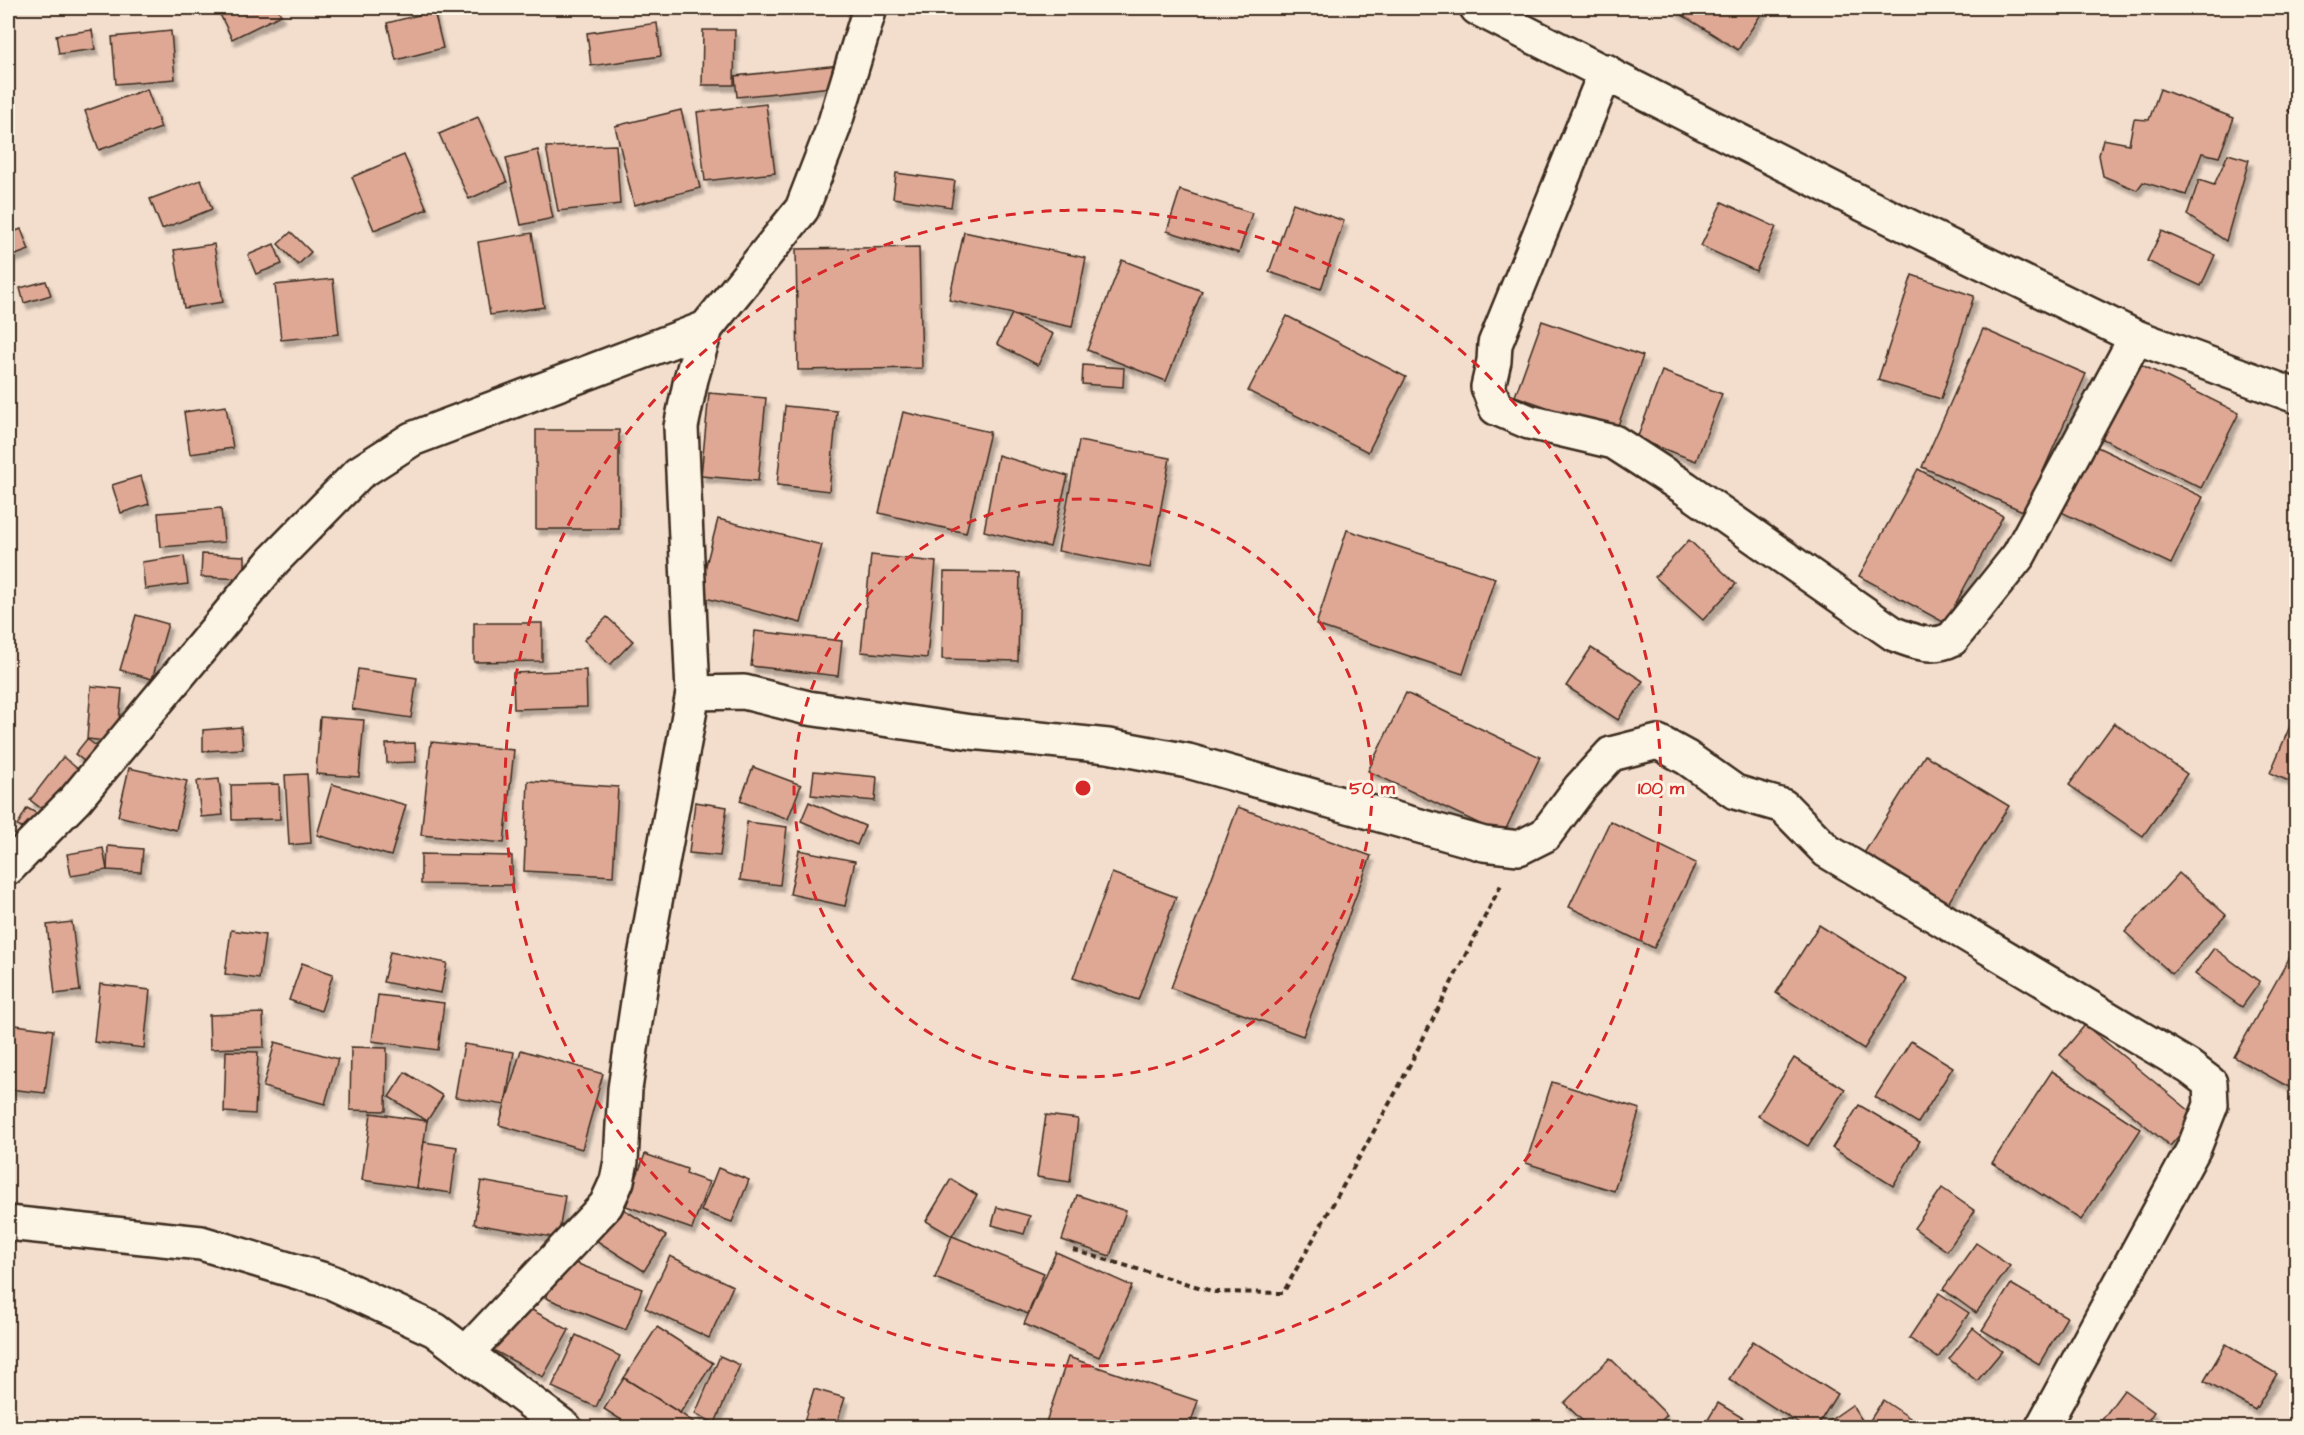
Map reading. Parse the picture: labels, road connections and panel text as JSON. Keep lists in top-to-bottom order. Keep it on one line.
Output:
{"rings":["50 m","100 m"]}
